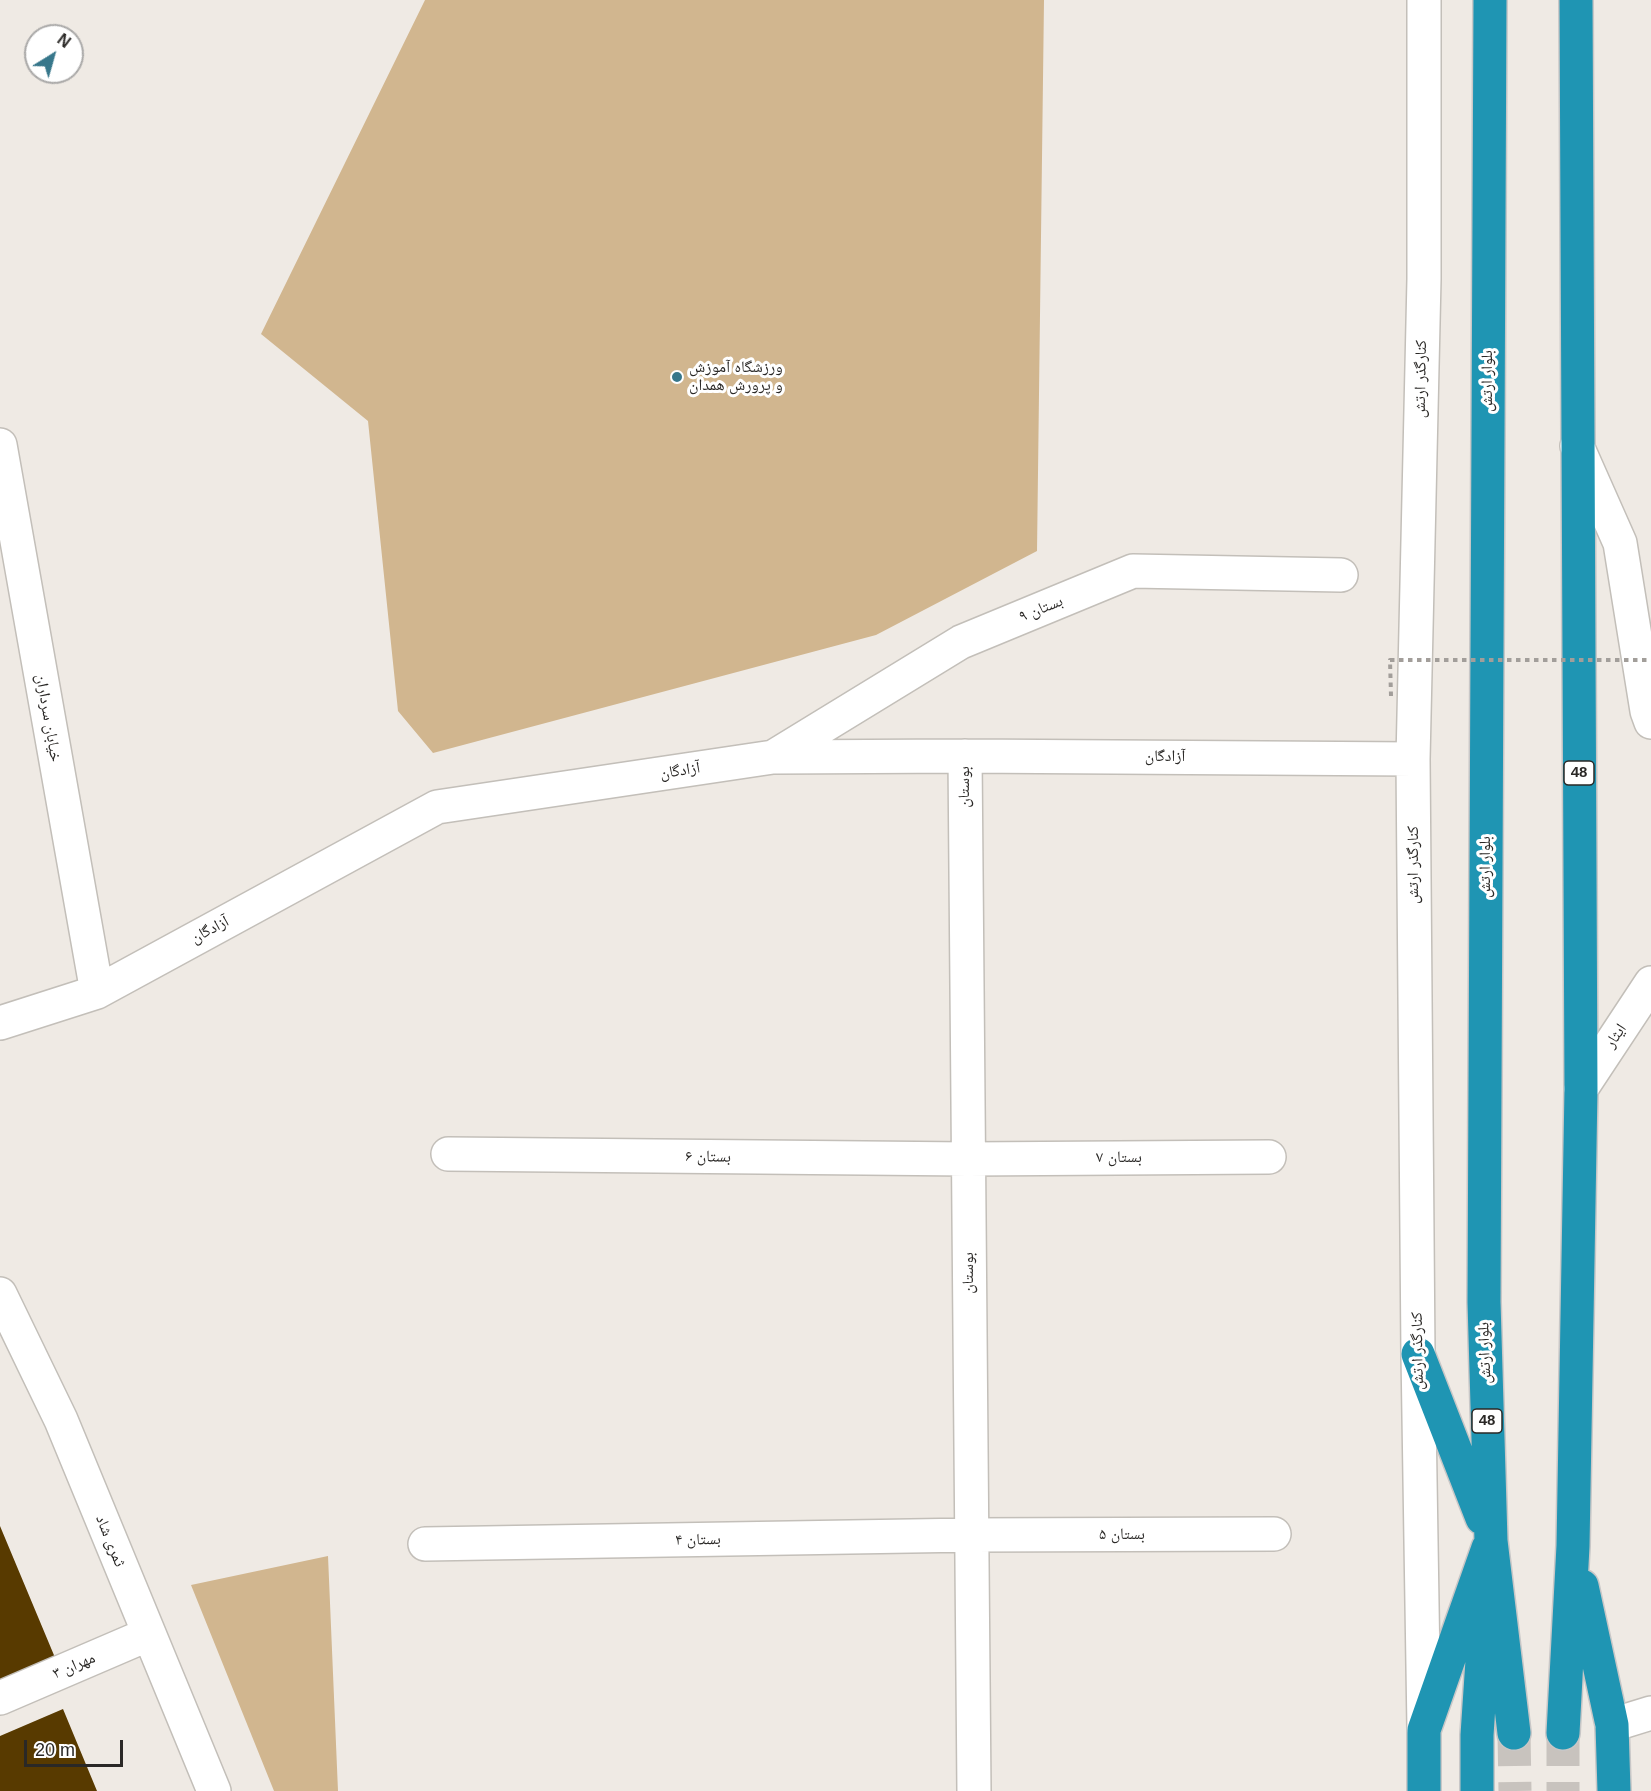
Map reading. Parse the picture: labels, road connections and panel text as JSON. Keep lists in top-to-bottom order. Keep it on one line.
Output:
{"streets":{"highway":["بلوار ارتش","48"],"street":["کنارگذر ارتش","بستان ۹","خیابان سرداران","آزادگان","بوستان","ایثار","بستان ۶","بستان ۷","بستان ۵","بستان ۴","ثمری شاد","مهران ۳"]},"crossings":[["کنارگذر ارتش","آزادگان"],["بستان ۹","آزادگان"],["خیابان سرداران","آزادگان"],["آزادگان","بوستان"],["48","ایثار"],["بوستان","بستان ۶"],["بوستان","بستان ۷"],["بوستان","بستان ۵"],["بوستان","بستان ۴"],["بستان ۶","بستان ۷"],["بستان ۵","بستان ۴"],["ثمری شاد","مهران ۳"]],"places":["ورزشگاه آموزش و پرورش همدان"],"scale_bar":"20 m","north":"top right"}
